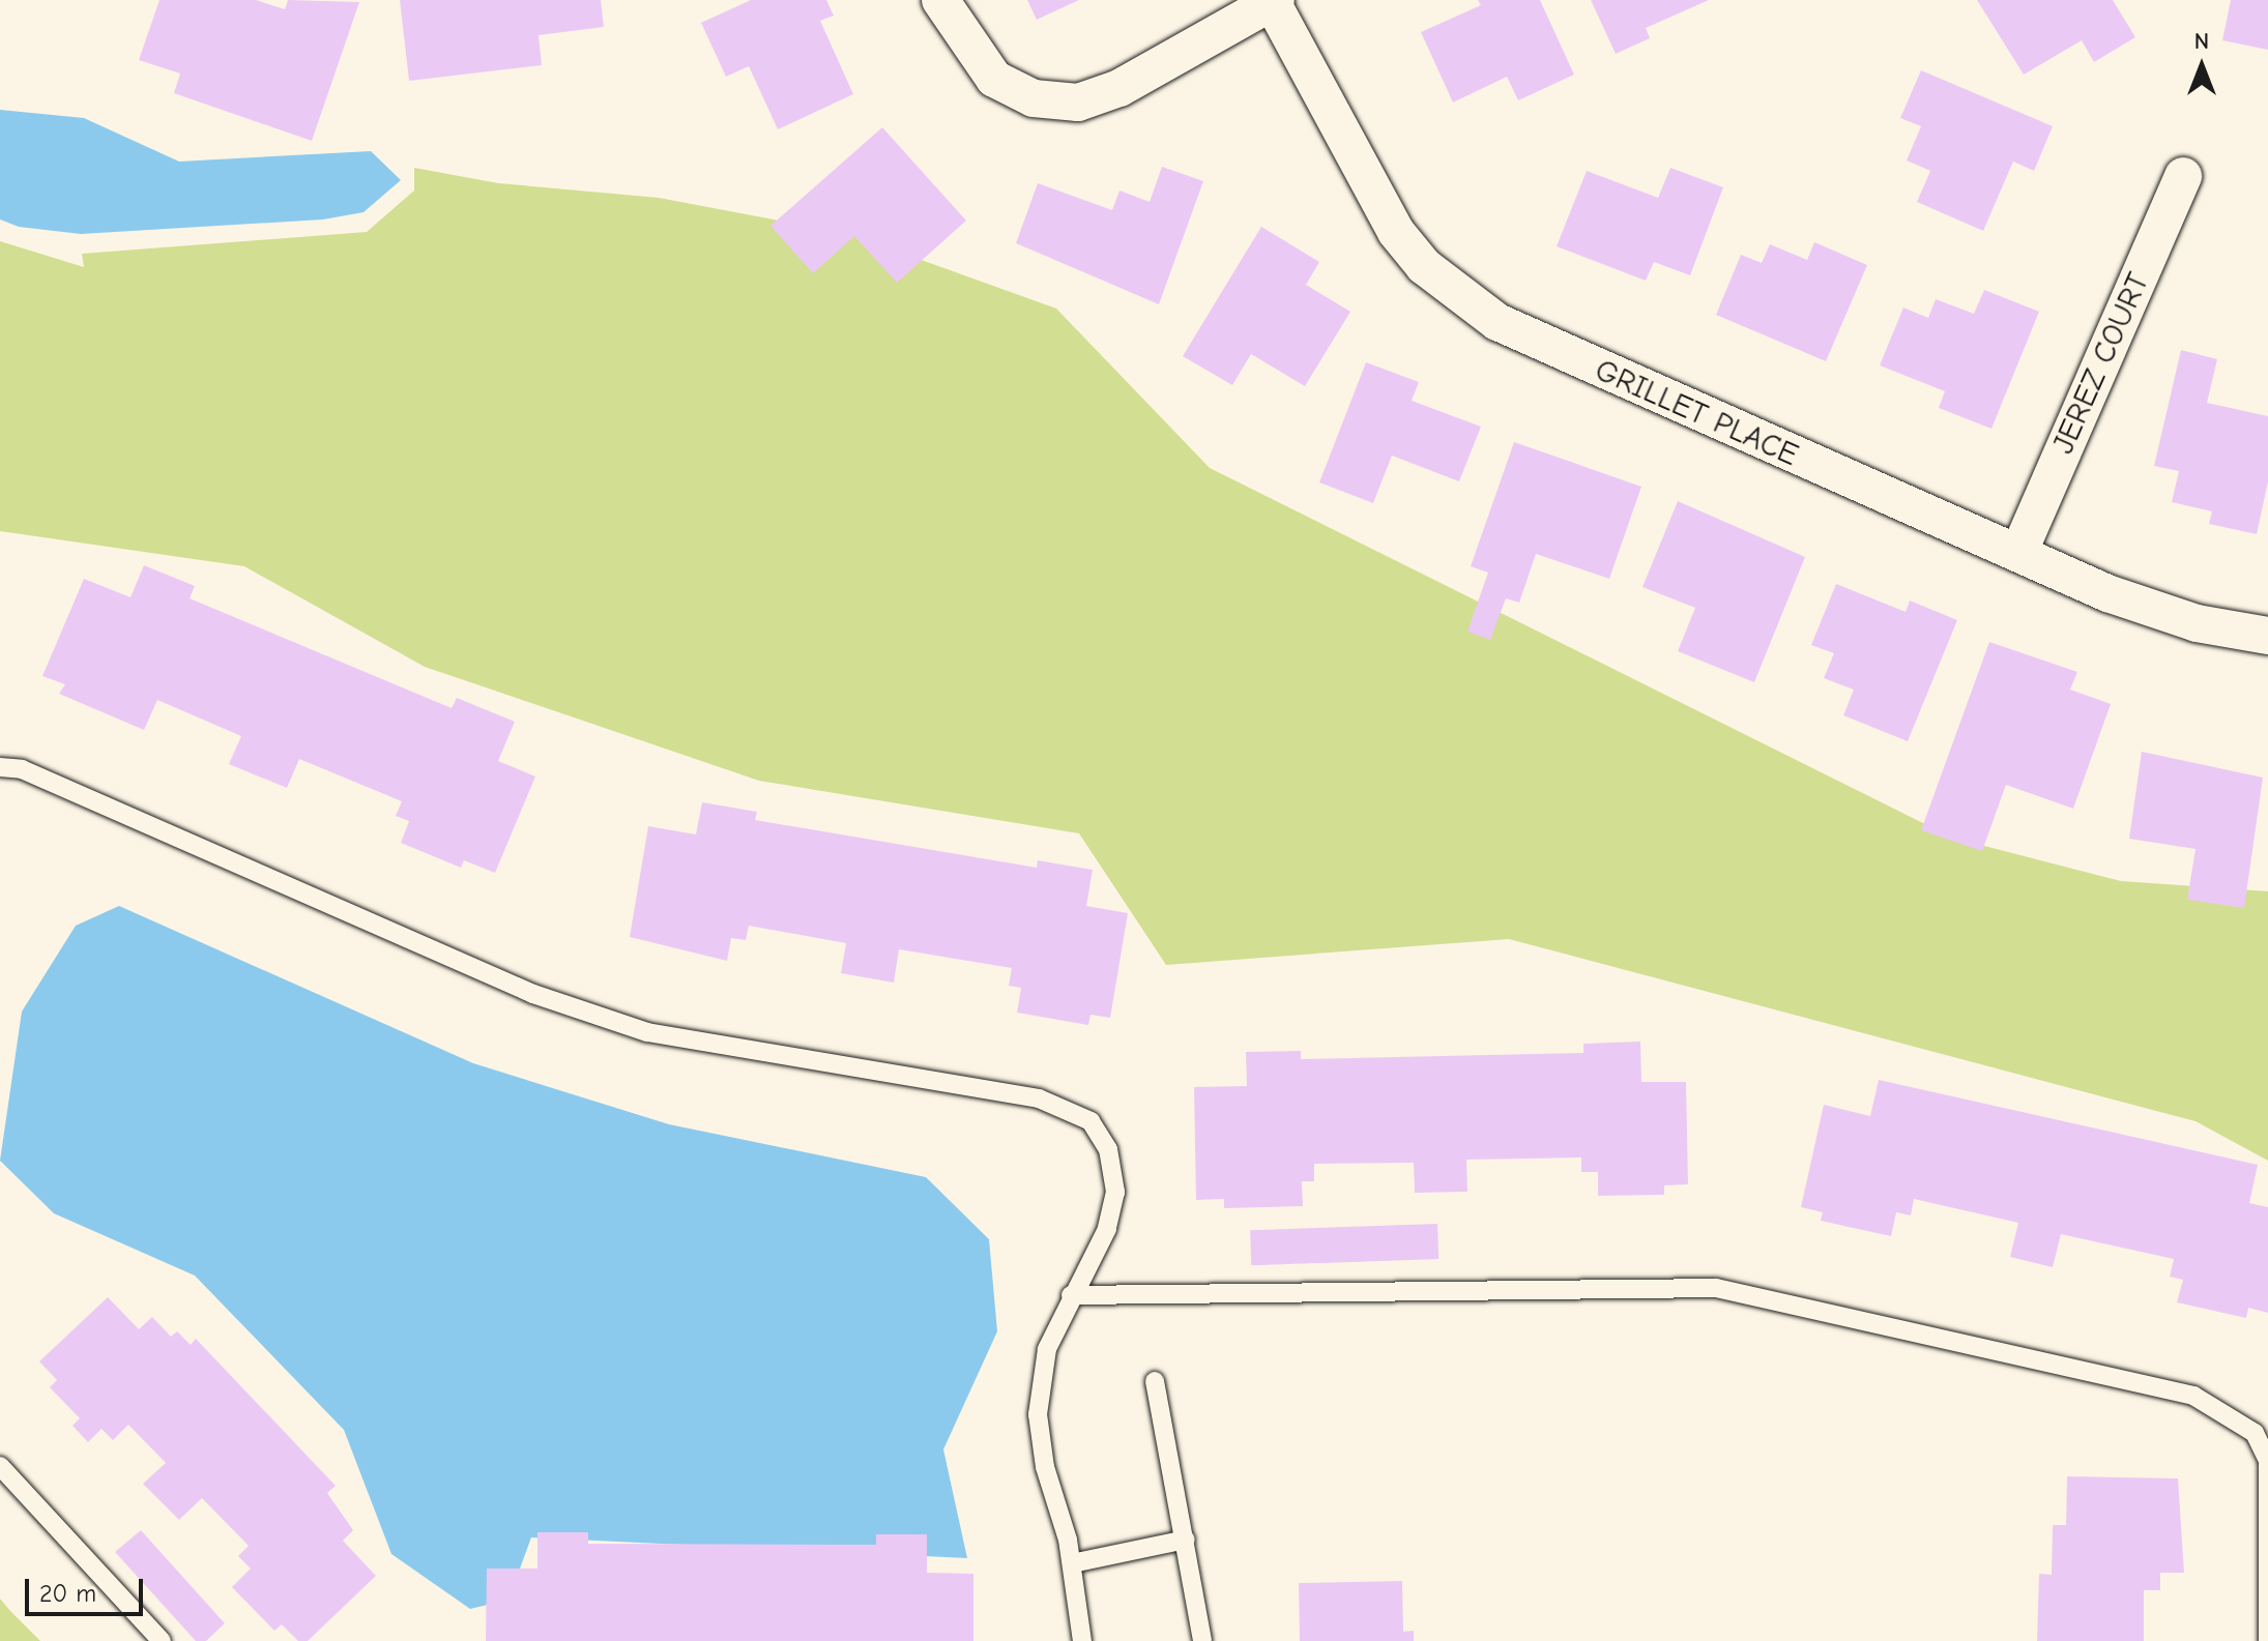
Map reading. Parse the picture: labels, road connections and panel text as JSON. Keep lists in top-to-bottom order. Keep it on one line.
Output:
{"streets":{"street":["JEREZ COURT","GRILLET PLACE"]},"crossings":[["JEREZ COURT","GRILLET PLACE"]],"scale_bar":"20 m","north":"top"}
